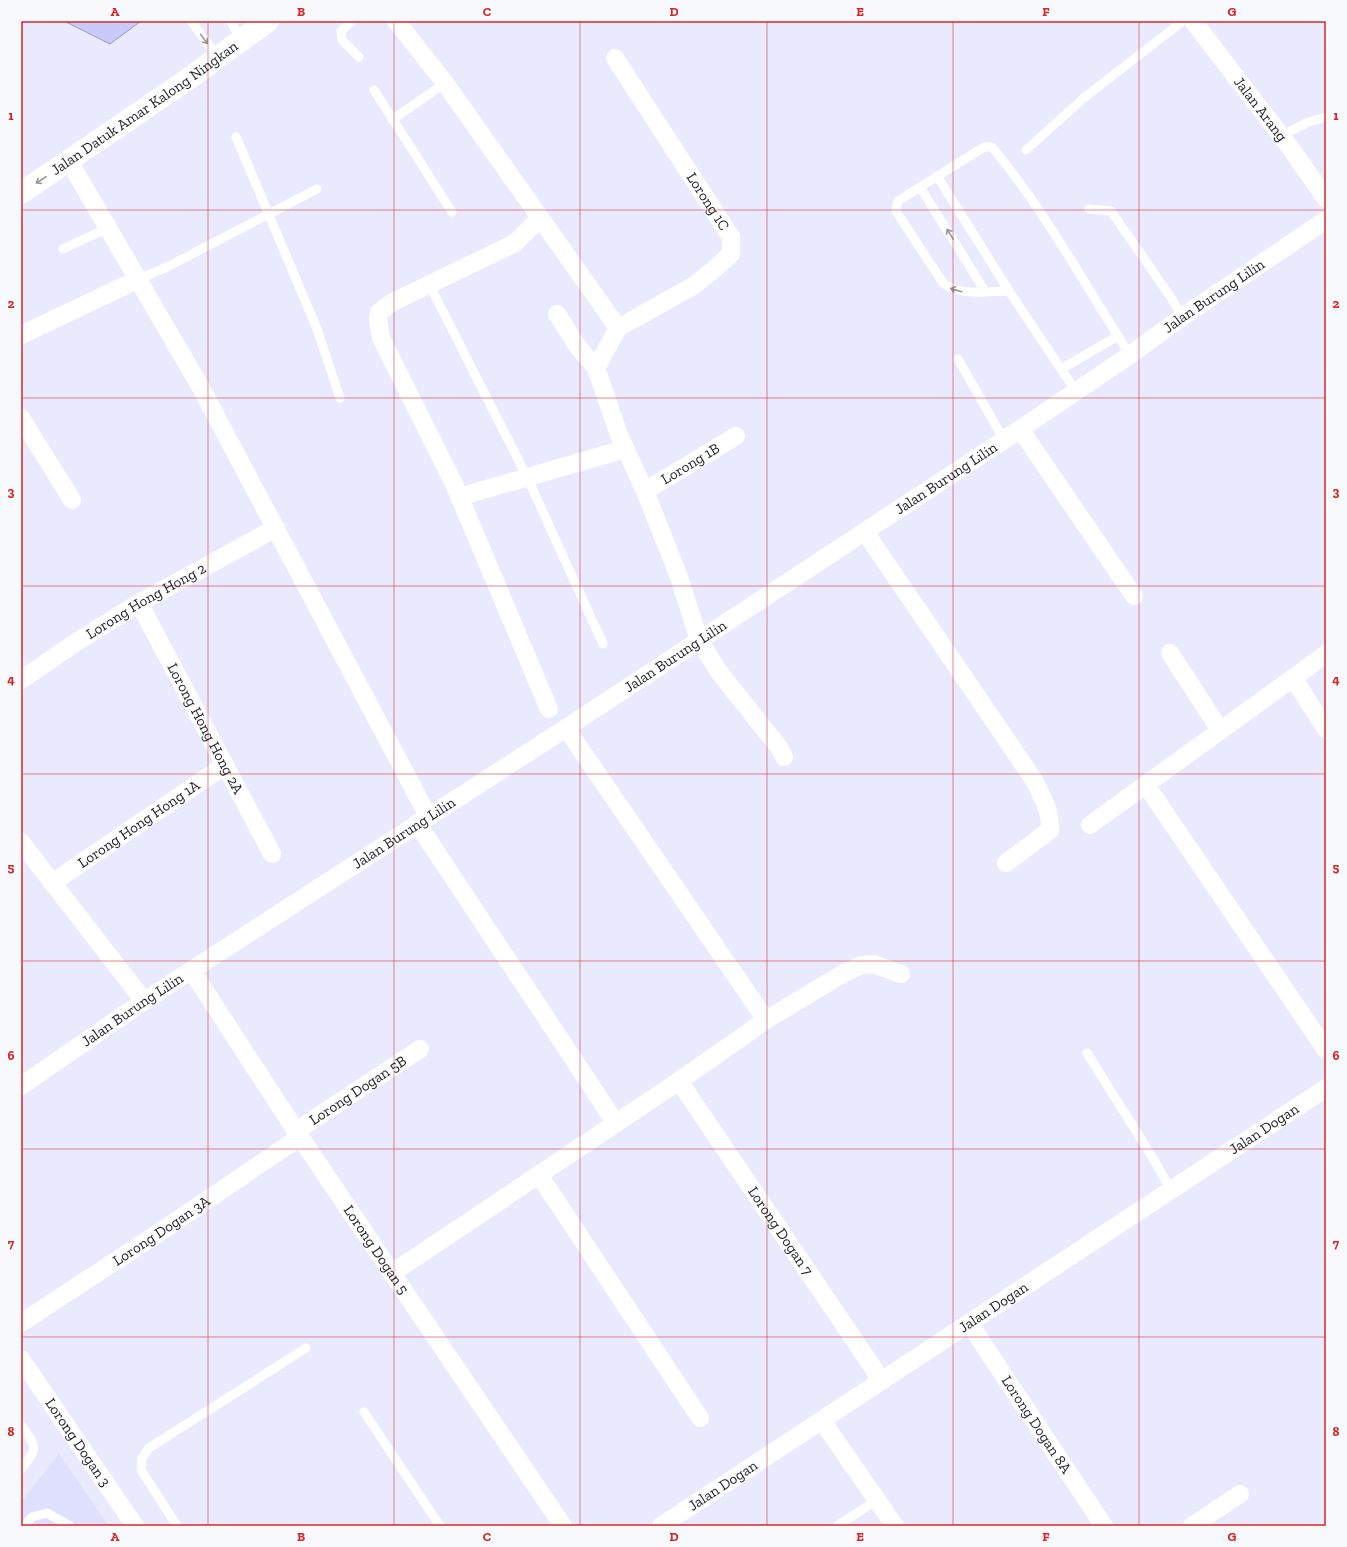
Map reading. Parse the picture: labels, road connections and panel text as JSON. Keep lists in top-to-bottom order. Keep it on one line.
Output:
{"streets":{"highway":["Jalan Datuk Amar Kalong Ningkan"],"street":["Jalan Arang","Lorong 1C","Jalan Burung Lilin","Lorong 1B","Lorong Hong Hong 2","Lorong Hong Hong 2A","Lorong Hong Hong 1A","Lorong Dogan 5B","Jalan Dogan","Lorong Dogan 3A","Lorong Dogan 7","Lorong Dogan 5","Lorong Dogan 8A","Lorong Dogan 3"]},"crossings":[["Jalan Burung Lilin","Lorong Dogan 5"],["Lorong Hong Hong 2","Lorong Hong Hong 2A"],["Lorong Hong Hong 2A","Lorong Hong Hong 1A"],["Lorong Dogan 5B","Lorong Dogan 3A"],["Lorong Dogan 5B","Lorong Dogan 5"],["Jalan Dogan","Lorong Dogan 7"],["Jalan Dogan","Lorong Dogan 8A"],["Lorong Dogan 3A","Lorong Dogan 5"]],"grid":{"columns":["A","B","C","D","E","F","G"],"rows":["1","2","3","4","5","6","7","8"]}}
